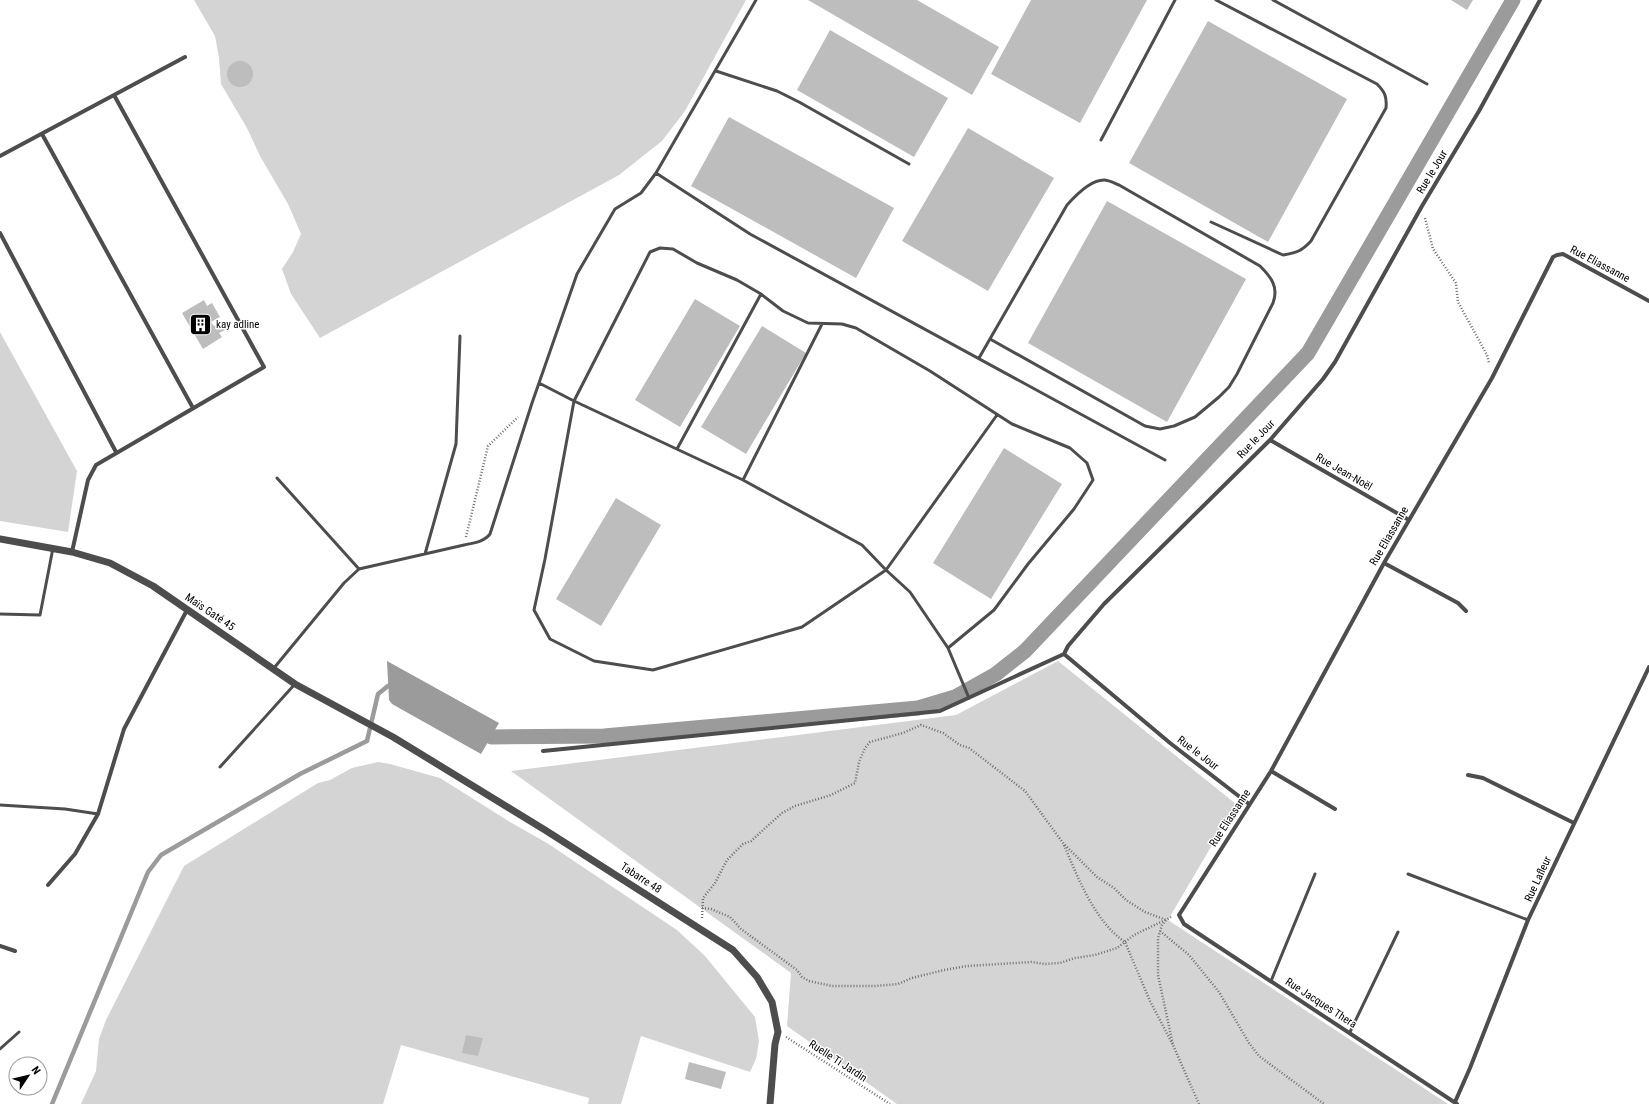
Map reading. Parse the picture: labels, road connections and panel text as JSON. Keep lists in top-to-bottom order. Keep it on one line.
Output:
{"streets":{"street":["Rue le Jour","Rue Eliassanne","Rue Jean-Noël","Maïs Gaté 45","Tabarre 48","Rue Lafleur","Rue Jacques Thera"],"path":["Ruelle Ti Jardin"]},"crossings":[["Rue le Jour","Rue Eliassanne"],["Rue le Jour","Rue Jean-Noël"],["Rue Eliassanne","Rue Jean-Noël"],["Rue Eliassanne","Rue Jacques Thera"],["Maïs Gaté 45","Tabarre 48"],["Tabarre 48","Ruelle Ti Jardin"],["Rue Lafleur","Rue Jacques Thera"]],"places":{"building":["kay adline"]},"north":"top right"}
